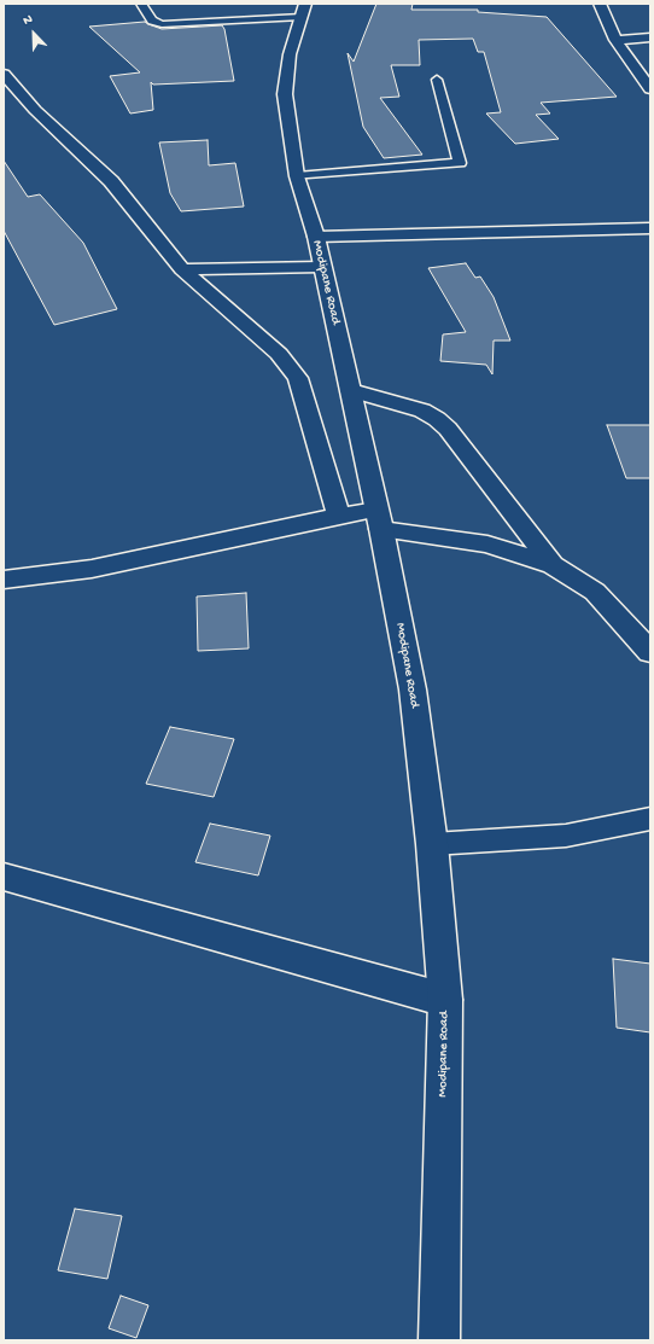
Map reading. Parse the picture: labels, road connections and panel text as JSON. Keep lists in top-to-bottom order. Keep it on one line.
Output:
{"streets":{"street":["Modipane Road"]},"north":"top left"}
